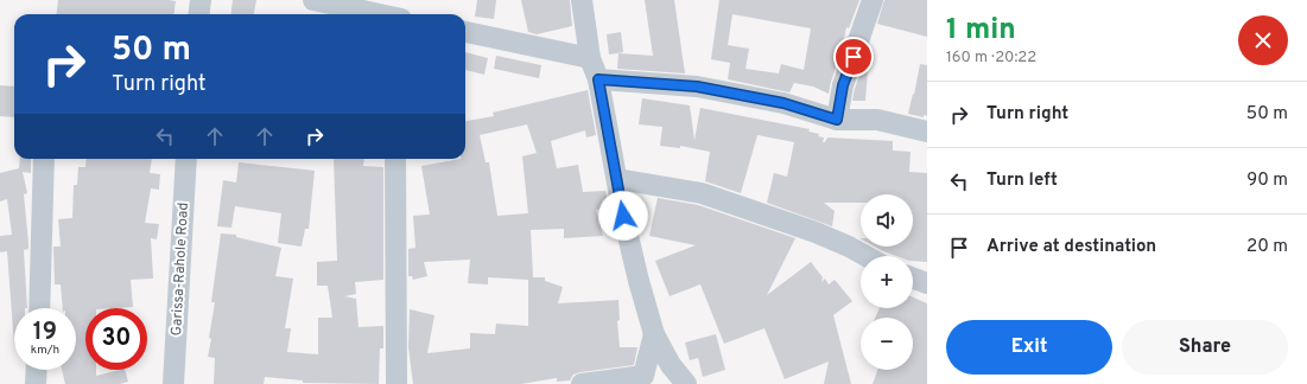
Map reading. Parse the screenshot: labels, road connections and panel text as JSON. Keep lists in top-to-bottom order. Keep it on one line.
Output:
{"streets":{"street":["Garissa-Rahole Road"]},"page":{"heading":["1 min","160 m · 20:22"],"turn":["50 m","Turn right"],"list":[{"name":"Turn right","value":"50 m"},{"name":"Turn left","value":"90 m"},{"name":"Arrive at destination","value":"20 m"}],"map_buttons":["+","−"],"speed":"19 km/h","limit":"30","buttons":["Exit","Share"]}}
